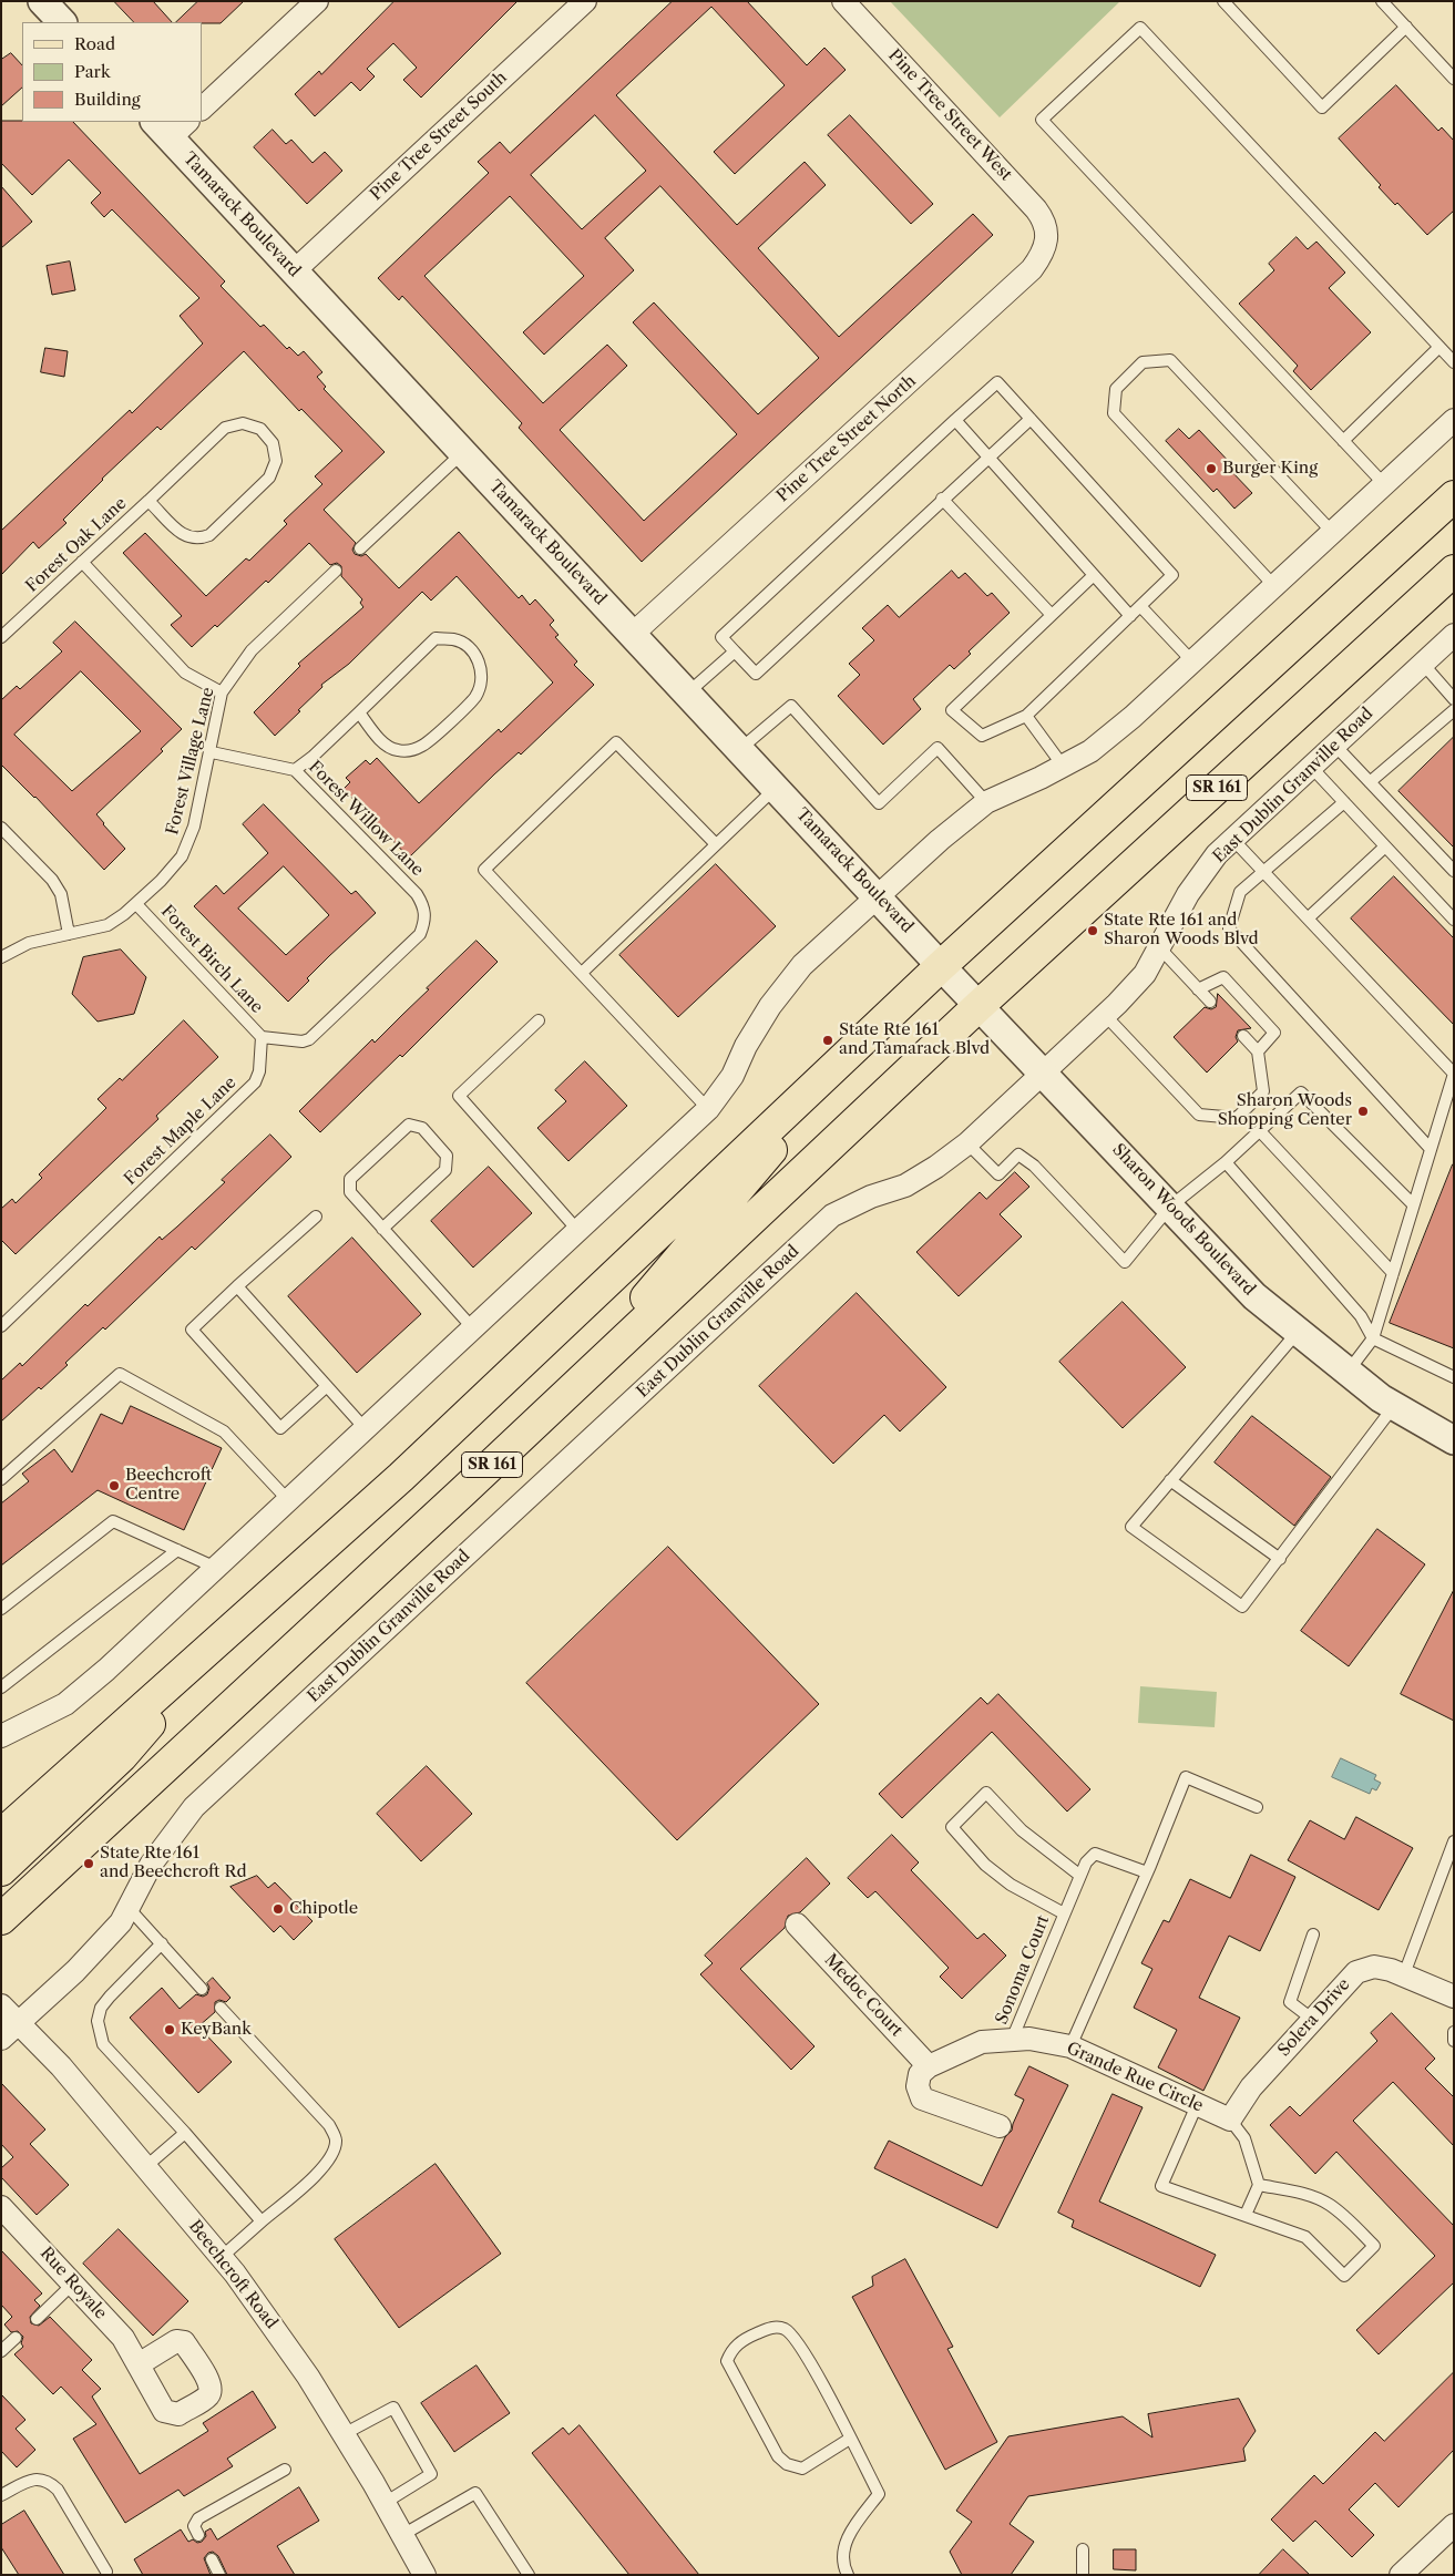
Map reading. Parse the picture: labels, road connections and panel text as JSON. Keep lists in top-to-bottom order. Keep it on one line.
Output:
{"streets":{"main road":["SR 161"],"street":["Pine Tree Street West","Pine Tree Street South","Tamarack Boulevard","Pine Tree Street North","East Dublin Granville Road","Sharon Woods Boulevard","Medoc Court","Solera Drive","Grande Rue Circle","Beechcroft Road","Rue Royale"],"lane":["Forest Oak Lane","Forest Village Lane","Forest Willow Lane","Forest Birch Lane","Forest Maple Lane","Sonoma Court"]},"crossings":[["Pine Tree Street West","Pine Tree Street North"],["Pine Tree Street South","Tamarack Boulevard"],["Tamarack Boulevard","Pine Tree Street North"],["Tamarack Boulevard","SR 161"],["Tamarack Boulevard","Sharon Woods Boulevard"],["Forest Village Lane","Forest Willow Lane"],["Forest Village Lane","Forest Birch Lane"],["East Dublin Granville Road","Sharon Woods Boulevard"],["East Dublin Granville Road","Beechcroft Road"],["SR 161","Sharon Woods Boulevard"],["Forest Willow Lane","Forest Birch Lane"],["Forest Willow Lane","Forest Maple Lane"],["Forest Birch Lane","Forest Maple Lane"],["Sonoma Court","Grande Rue Circle"],["Medoc Court","Grande Rue Circle"],["Solera Drive","Grande Rue Circle"]],"places":["Burger King","State Rte 161 and Sharon Woods Blvd","State Rte 161 and Tamarack Blvd","Sharon Woods Shopping Center","Beechcroft Centre","State Rte 161 and Beechcroft Rd","Chipotle","KeyBank"],"legend":["Road","Park","Building"]}
